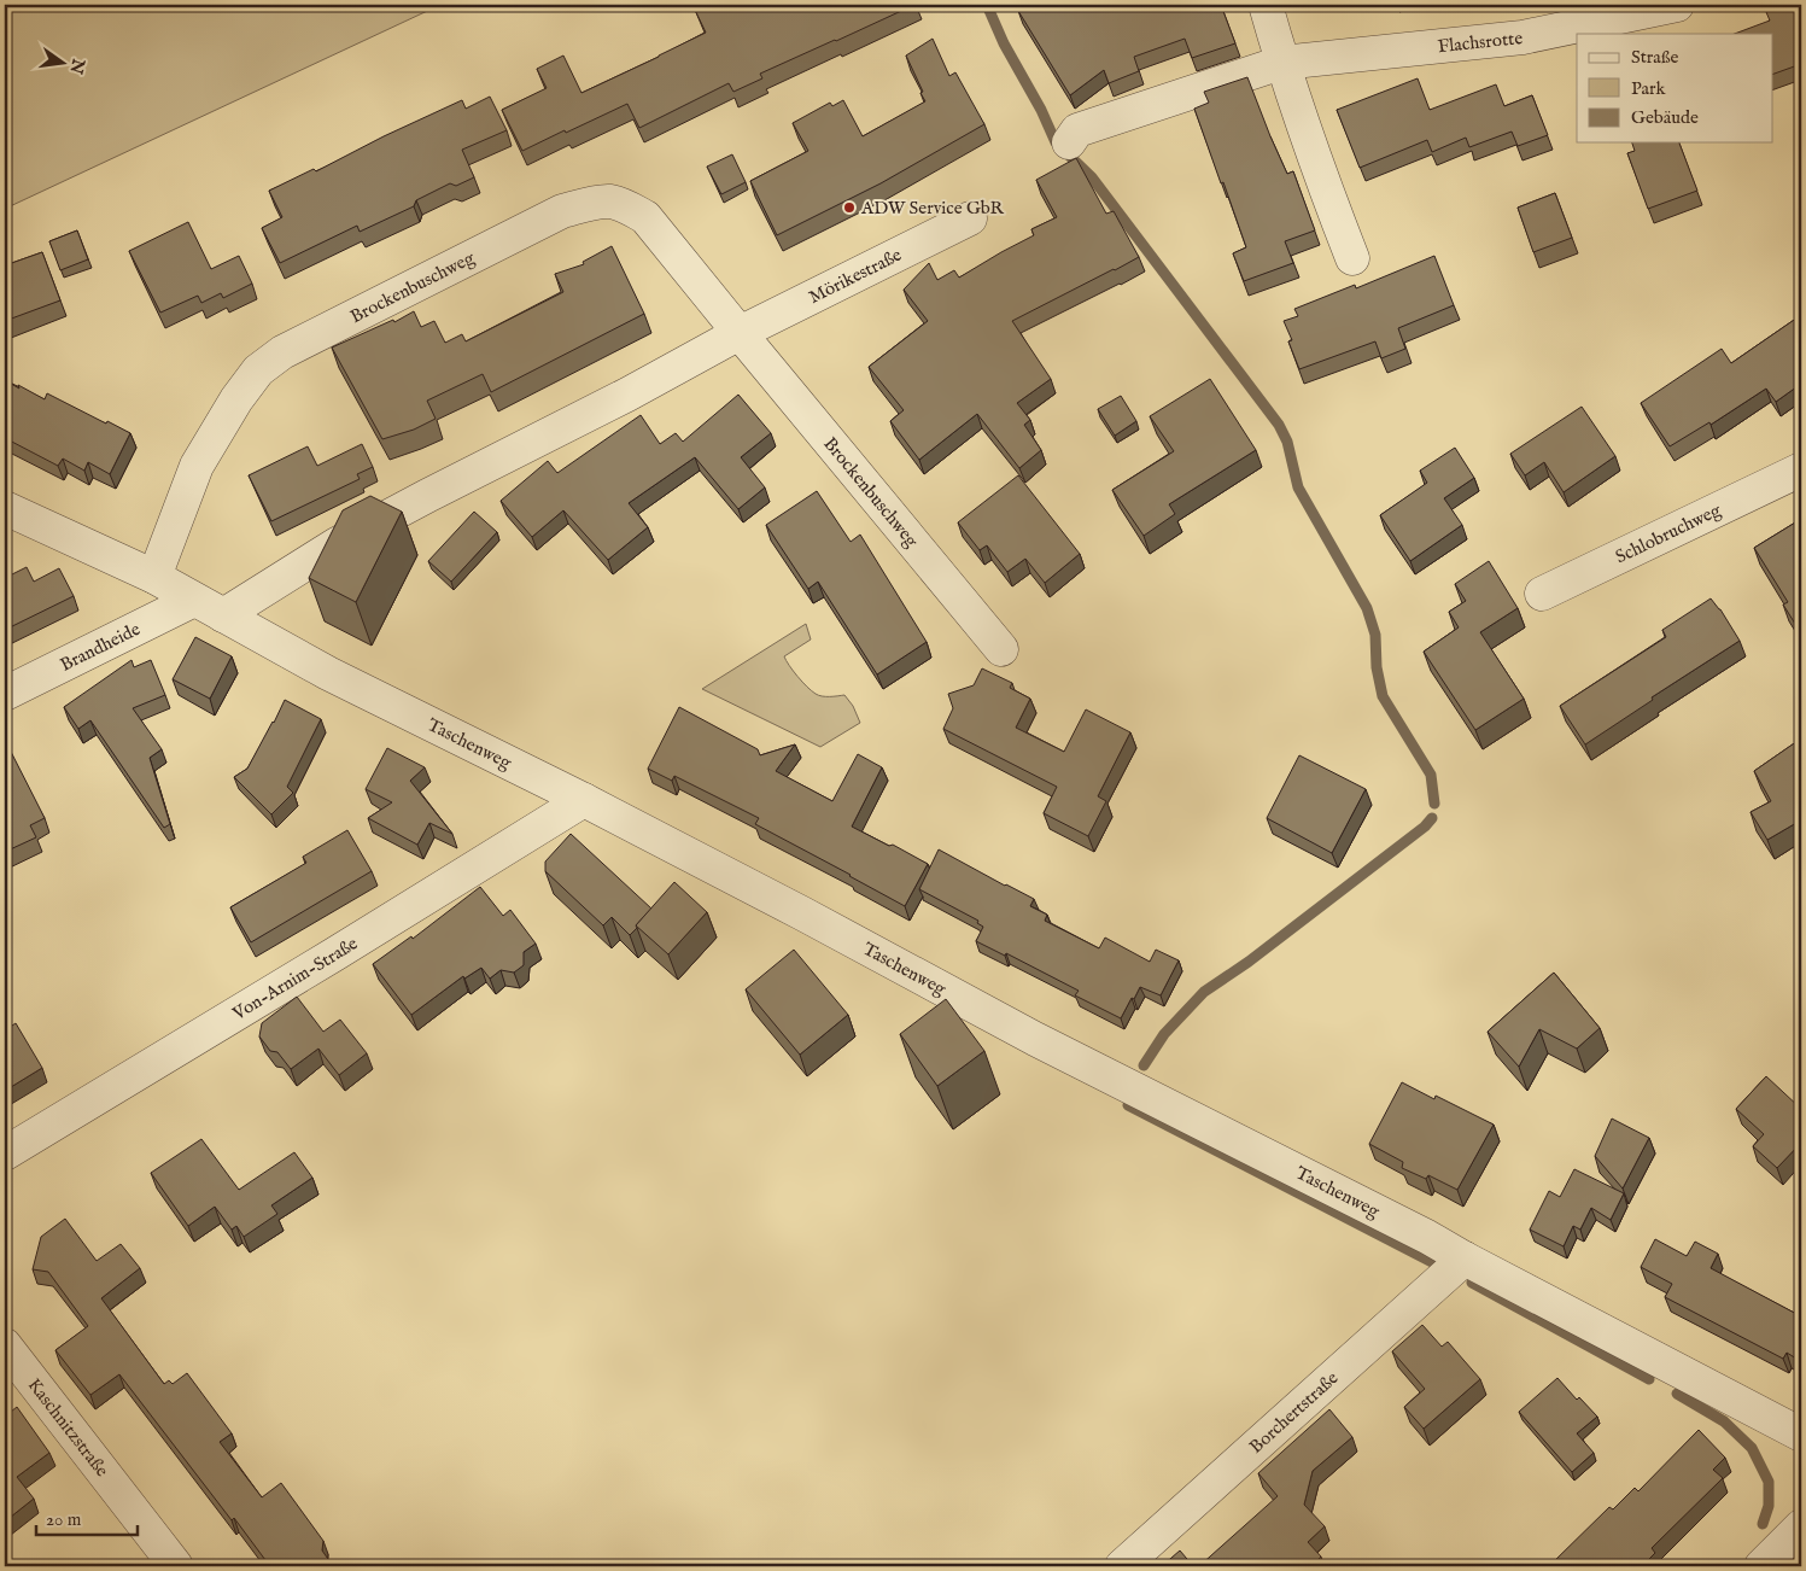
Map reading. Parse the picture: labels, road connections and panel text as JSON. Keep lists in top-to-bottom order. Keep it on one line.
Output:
{"streets":{"street":["Flachsrotte","Mörikestraße","Brockenbuschweg","Schlobruchweg","Brandheide","Taschenweg","Von-Arnim-Straße","Borchertstraße","Kaschnitzstraße"]},"crossings":[["Mörikestraße","Brockenbuschweg"],["Brockenbuschweg","Taschenweg"],["Brandheide","Taschenweg"],["Taschenweg","Von-Arnim-Straße"],["Taschenweg","Borchertstraße"]],"places":["ADW Service GbR"],"legend":["Straße","Park","Gebäude"],"scale_bar":"20 m","north":"right"}
